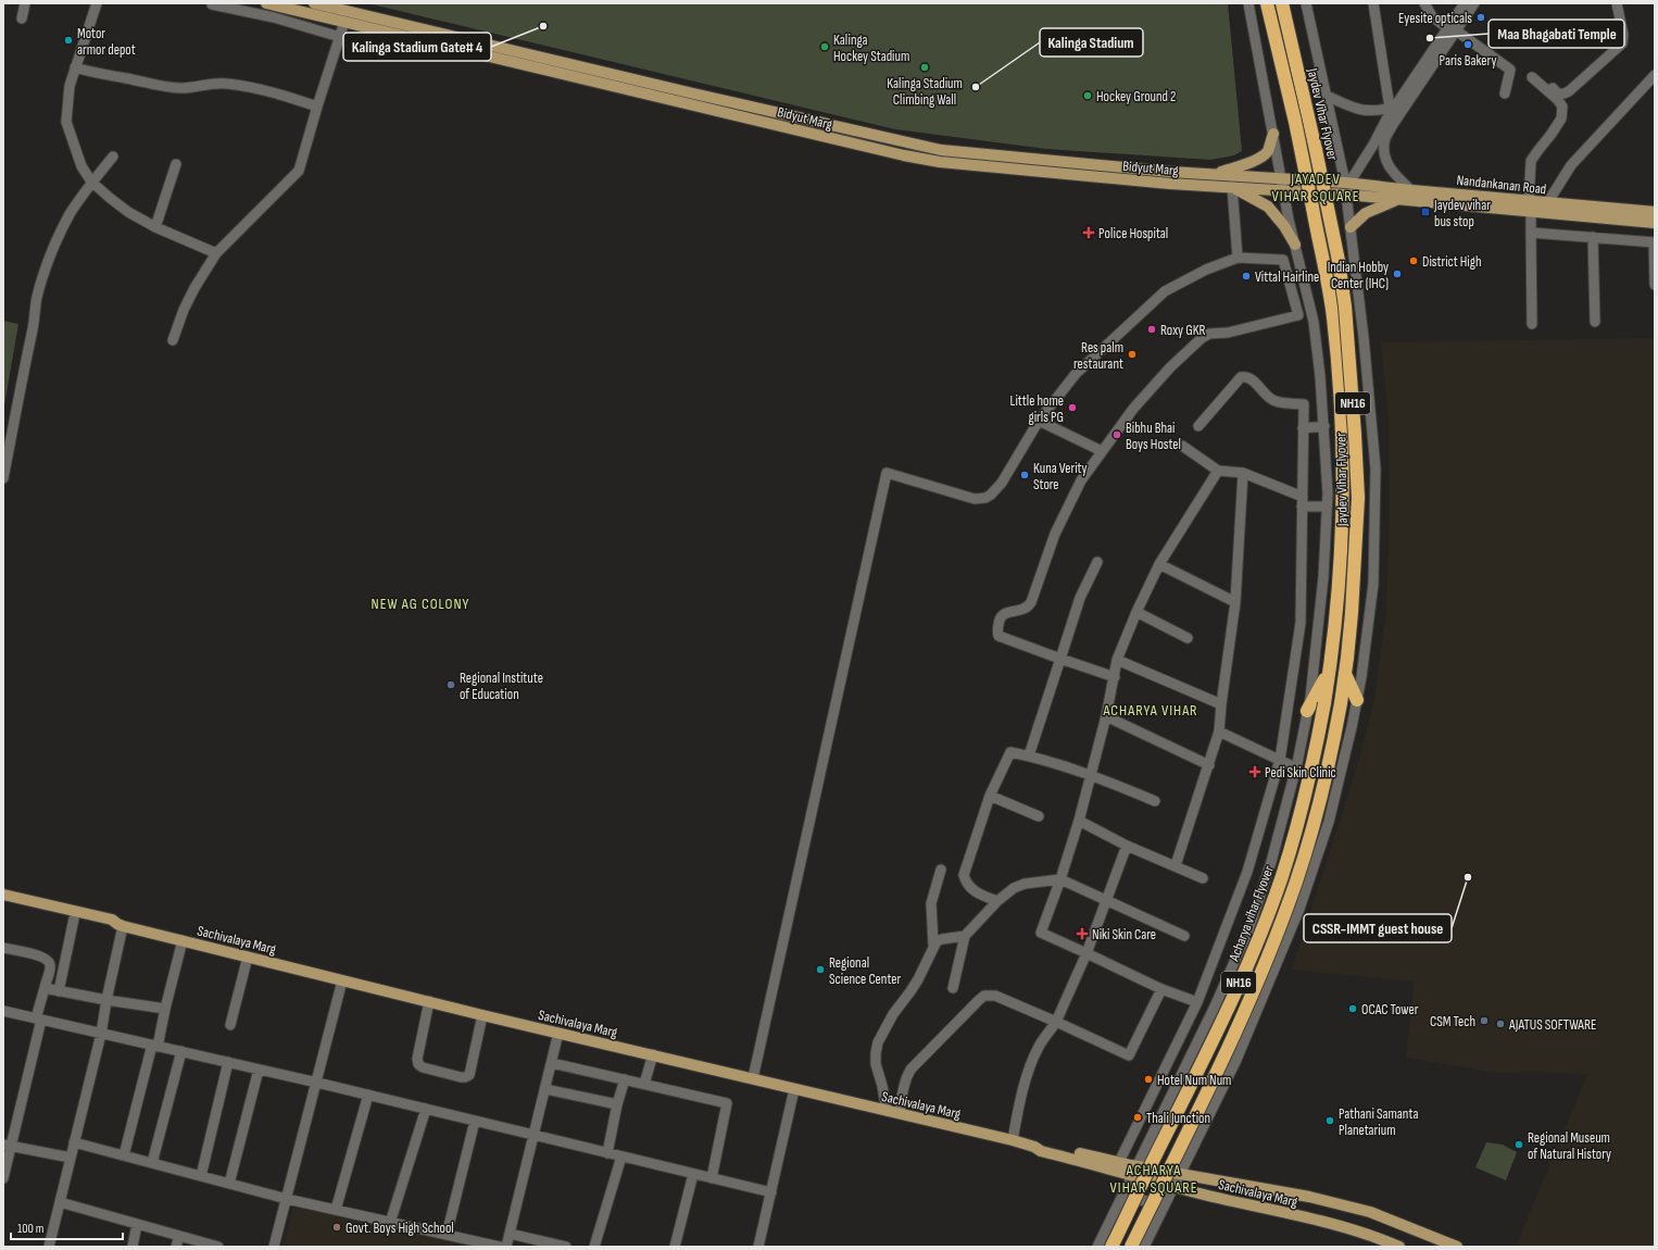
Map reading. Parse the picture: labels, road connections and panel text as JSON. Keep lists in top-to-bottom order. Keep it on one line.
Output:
{"streets":{"highway":["Jaydev Vihar Flyover","NH16","Acharya vihar Flyover"],"main road":["Bidyut Marg","Nandankanan Road","Sachivalaya Marg"]},"crossings":[["Jaydev Vihar Flyover","NH16"],["Jaydev Vihar Flyover","Acharya vihar Flyover"],["Bidyut Marg","Nandankanan Road"]],"districts":["JAYADEV VIHAR SQUARE","NEW AG COLONY","ACHARYA VIHAR","ACHARYA VIHAR SQUARE"],"places":{"other":["Eyesite opticals","Kalinga Stadium Gate# 4","Maa Bhagabati Temple","Motor armor depot","Paris Bakery","Kalinga Hockey Stadium","Kalinga Stadium Climbing Wall","Kalinga Stadium","Hockey Ground 2","District High","Indian Hobby Center (IHC)","Vittal Hairline","Roxy GKR","Res palm restaurant","Little home girls PG","Bibhu Bhai Boys Hostel","Kuna Verity Store","Regional Institute of Education","CSSR-IMMT guest house","Regional Science Center","OCAC Tower","CSM Tech","AJATUS SOFTWARE","Hotel Num Num","Thali Junction","Pathani Samanta Planetarium","Regional Museum of Natural History","Govt. Boys High School"],"transit":["Jaydev vihar bus stop"],"health":["Police Hospital","Pedi Skin Clinic","Niki Skin Care"]},"scale_bar":"100 m"}
